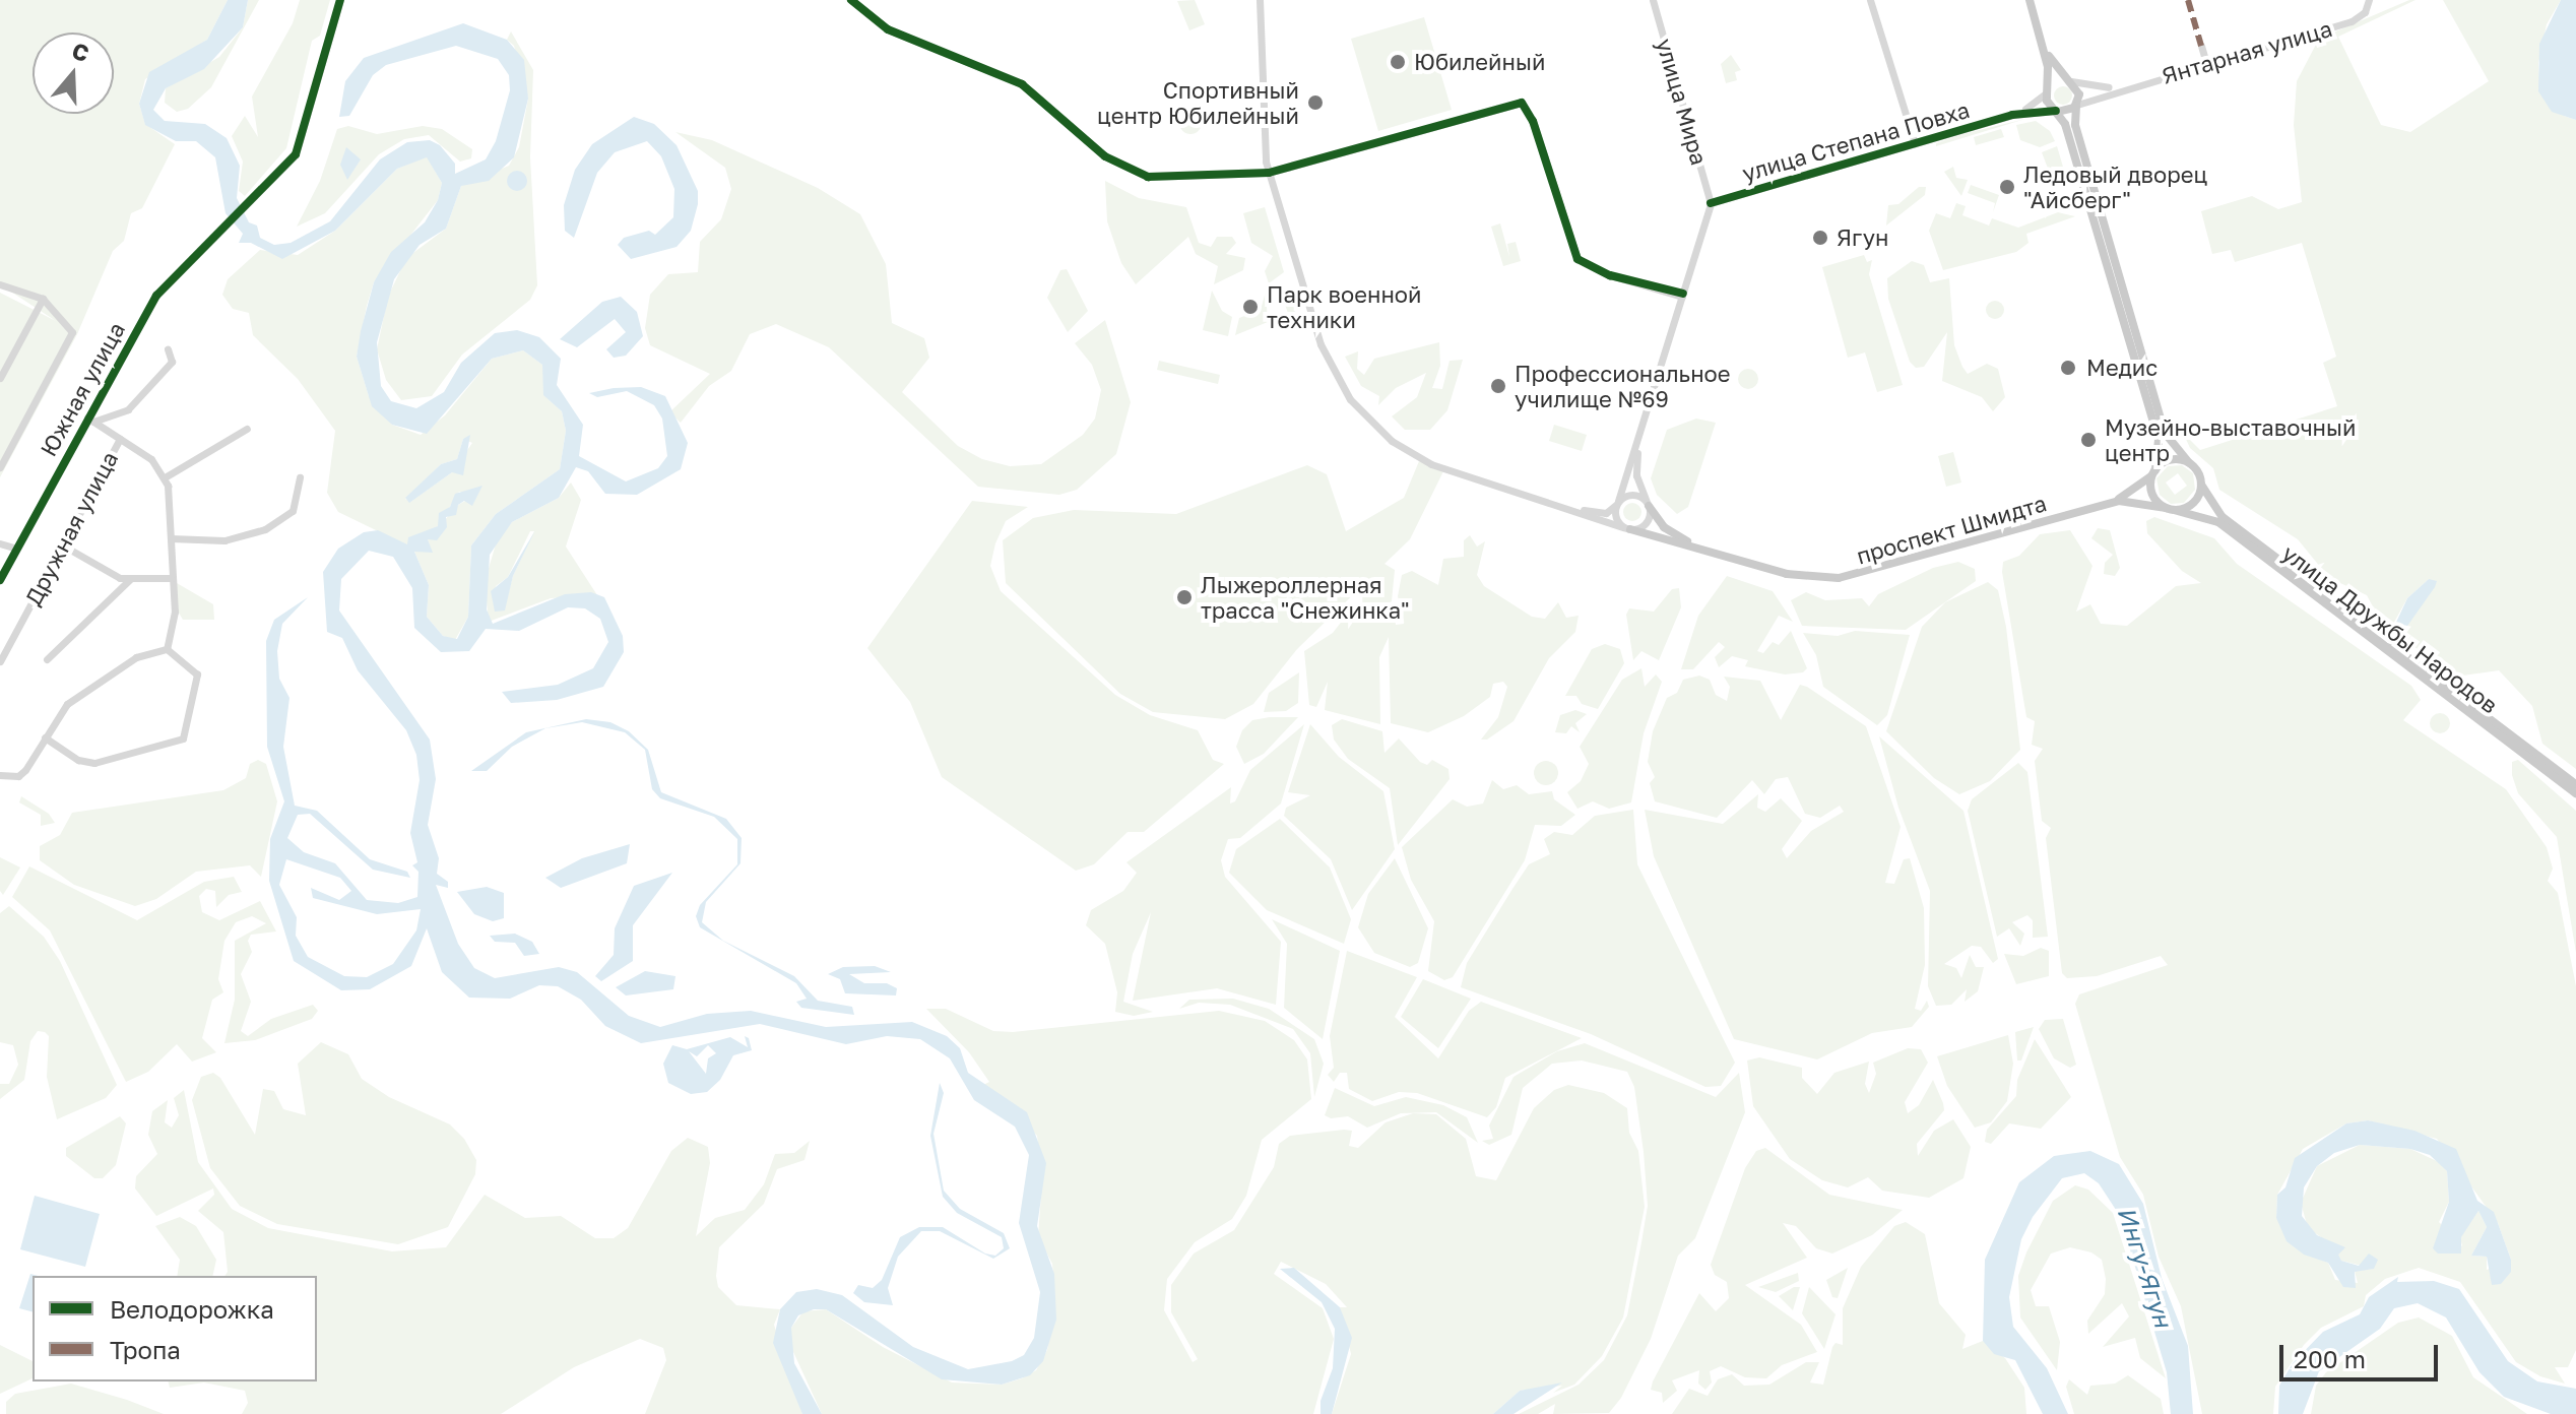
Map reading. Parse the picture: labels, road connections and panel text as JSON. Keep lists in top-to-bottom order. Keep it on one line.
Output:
{"streets":{"main road":["проспект Шмидта","улица Дружбы Народов"],"street":["Янтарная улица","улица Мира","улица Степана Повха","Южная улица","Дружная улица"]},"crossings":[["улица Мира","улица Степана Повха"],["Южная улица","Дружная улица"],["проспект Шмидта","улица Дружбы Народов"]],"water":["Ингу-Ягун"],"places":["Юбилейный","Спортивный центр Юбилейный","Ледовый дворец \"Айсберг\"","Ягун","Парк военной техники","Медис","Профессиональное училище №69","Музейно-выставочный центр","Лыжероллерная трасса \"Снежинка\""],"legend":["Велодорожка","Тропа"],"scale_bar":"200 m","north":"top"}
